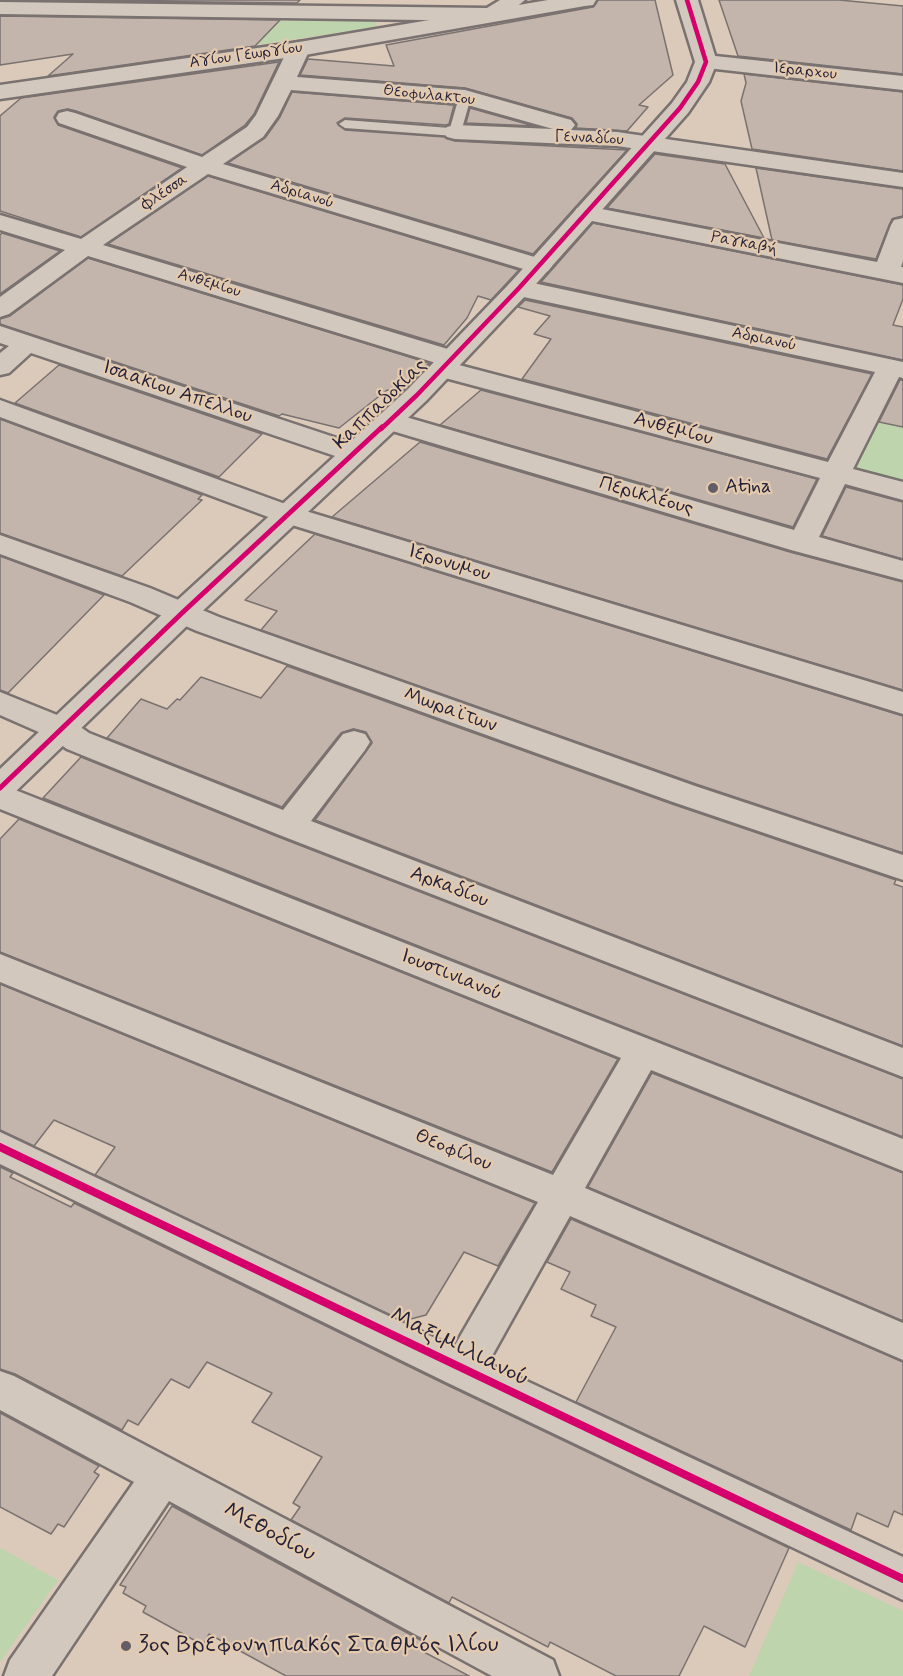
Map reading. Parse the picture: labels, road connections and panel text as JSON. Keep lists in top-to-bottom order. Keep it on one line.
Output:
{"streets":{"street":["Αγίου Γεωργίου","Ιεραρχου","Θεοφυλακτου","Γενναδίου","Φλέσσα","Αδριανού","Ραγκαβή","Ανθεμίου","Ισαακιου Απελλου","Καππαδοκίας","Περικλέους","Ιερονυμου","Μωραϊτων","Αρκαδίου","Ιουστινιανού","Θεοφίλου","Μαξιμιλιανού","Μεθοδίου"]},"crossings":[["Αγίου Γεωργίου","Φλέσσα"],["Ιεραρχου","Καππαδοκίας"],["Θεοφυλακτου","Γενναδίου"],["Θεοφυλακτου","Φλέσσα"],["Γενναδίου","Καππαδοκίας"],["Φλέσσα","Αδριανού"],["Φλέσσα","Ανθεμίου"],["Αδριανού","Καππαδοκίας"],["Ραγκαβή","Καππαδοκίας"],["Ανθεμίου","Καππαδοκίας"],["Ισαακιου Απελλου","Καππαδοκίας"],["Καππαδοκίας","Περικλέους"],["Καππαδοκίας","Ιερονυμου"],["Καππαδοκίας","Μωραϊτων"],["Καππαδοκίας","Αρκαδίου"]],"places":["Atina","3ος Βρεφονηπιακός Σταθμός Ιλίου"]}
